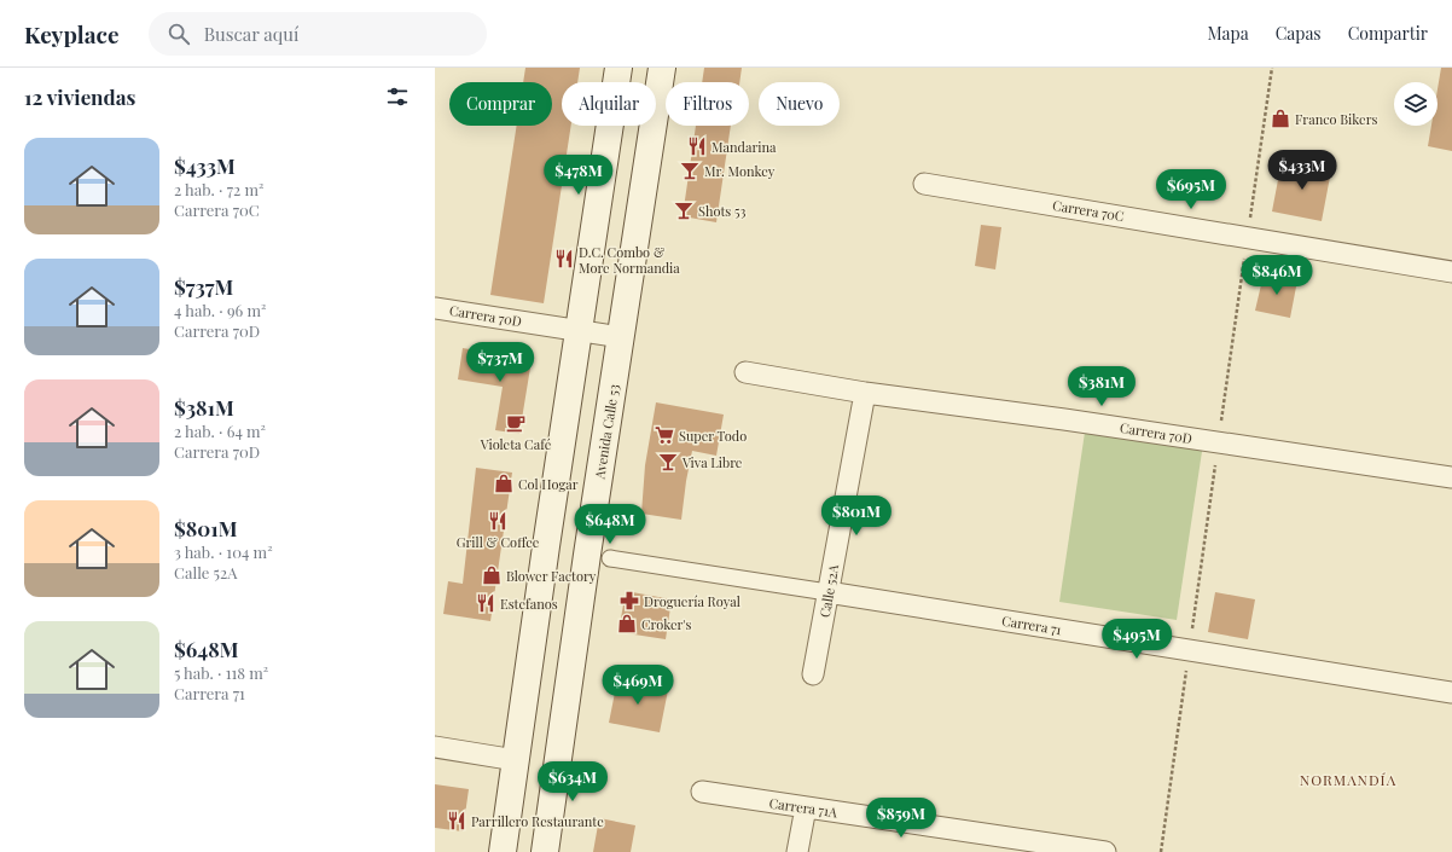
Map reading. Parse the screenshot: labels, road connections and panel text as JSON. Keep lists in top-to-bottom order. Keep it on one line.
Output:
{"streets":{"main road":["Avenida Calle 53"],"street":["Carrera 70C","Carrera 70D","Calle 52A","Carrera 71","Carrera 71A"]},"crossings":[["Carrera 70D","Avenida Calle 53"],["Carrera 70D","Calle 52A"],["Calle 52A","Carrera 71"]],"districts":["NORMANDÍA"],"places":{"shop":["Franco Bikers","Col Hogar","Blower Factory","Croker's"],"restaurant":["Mandarina","D.C. Combo & More Normandia","Grill & Coffee","Estefanos","Parrillero Restaurante"],"bar":["Mr. Monkey","Shots 53","Viva Libre"],"cafe":["Violeta Café"],"supermarket":["Super Todo"],"pharmacy":["Droguería Royal"]},"page":{"header":"Keyplace","search":"Buscar aquí","nav":["Mapa","Capas","Compartir"],"heading":"12 viviendas","chip":["Comprar","Alquilar","Filtros","Nuevo"],"list":[{"name":"$433M","note":"2 hab. · 72 m² · Carrera 70C"},{"name":"$737M","note":"4 hab. · 96 m² · Carrera 70D"},{"name":"$381M","note":"2 hab. · 64 m² · Carrera 70D"},{"name":"$801M","note":"3 hab. · 104 m² · Calle 52A"},{"name":"$648M","note":"5 hab. · 118 m² · Carrera 71"}],"price":["$433M","$478M","$695M","$846M","$737M","$381M","$801M","$648M","$495M","$469M","$634M","$859M"]}}
